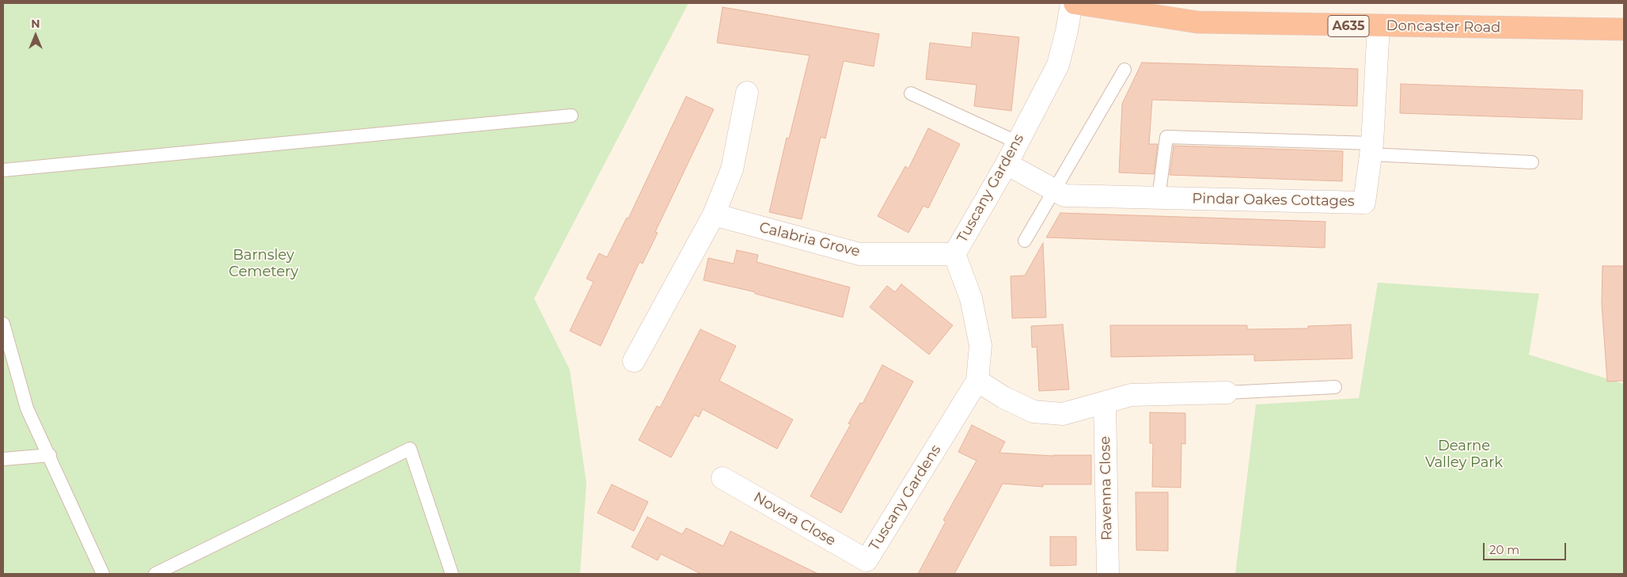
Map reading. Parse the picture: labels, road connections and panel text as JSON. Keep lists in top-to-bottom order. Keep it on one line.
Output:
{"streets":{"highway":["A635","Doncaster Road"],"street":["Tuscany Gardens","Pindar Oakes Cottages","Calabria Grove","Ravenna Close","Novara Close"]},"crossings":[["Doncaster Road","Pindar Oakes Cottages"],["Tuscany Gardens","Pindar Oakes Cottages"],["Tuscany Gardens","Calabria Grove"],["Tuscany Gardens","Novara Close"]],"parks":["Barnsley Cemetery","Dearne Valley Park"],"scale_bar":"20 m","north":"top"}
